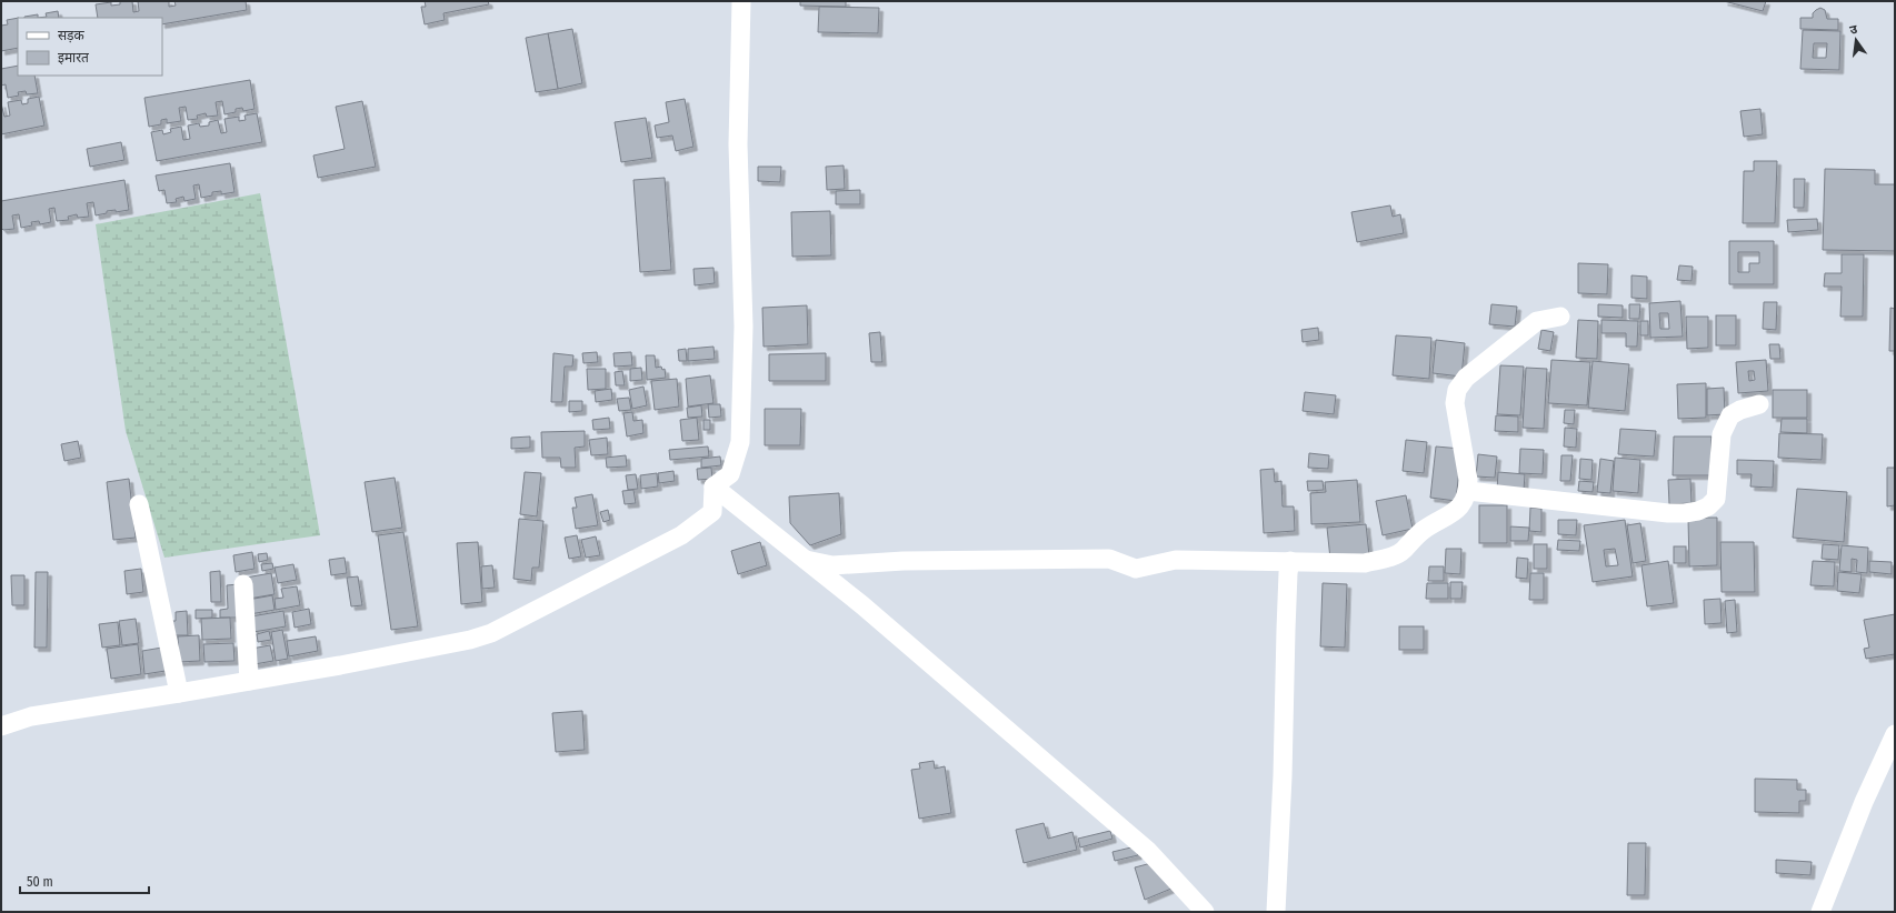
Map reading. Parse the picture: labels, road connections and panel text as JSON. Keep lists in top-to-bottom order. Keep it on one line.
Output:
{"legend":["सड़क","इमारत"],"scale_bar":"50 m","north":"top"}
